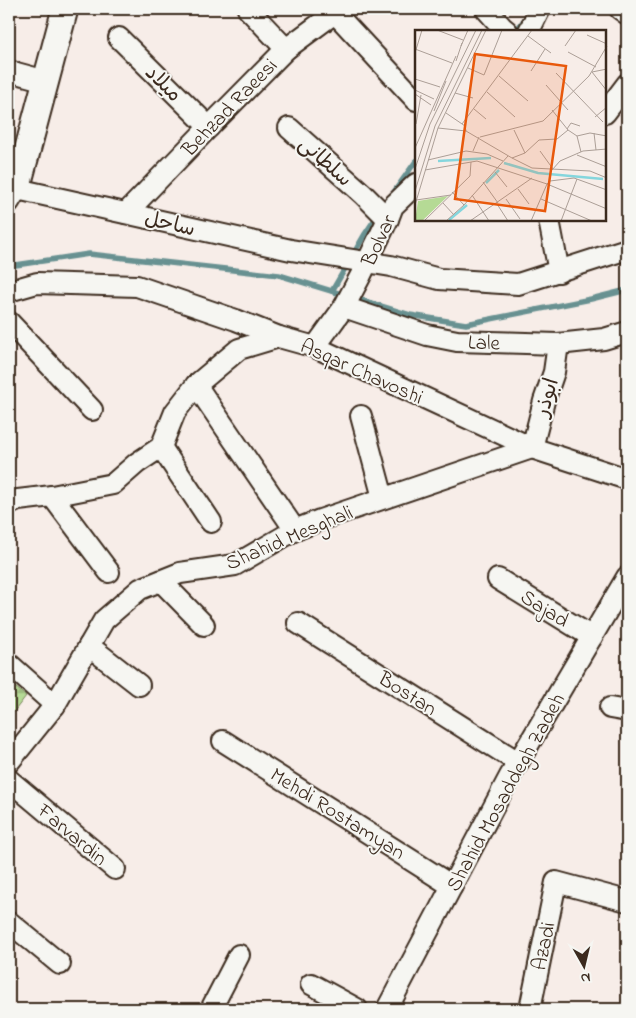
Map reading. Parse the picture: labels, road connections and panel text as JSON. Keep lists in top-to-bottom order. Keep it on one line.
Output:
{"streets":{"street":["میلاد","Behzad Raeesi","سلطانی","ساحل","Bolvar","Lale","Asqar Chavoshi","ابوذر","Shahid Mesghali","Sajad","Bostan","Shahid Mosaddegh Zadeh","Mehdi Rostamyan","Farvardin","Azadi"]},"crossings":[["میلاد","Behzad Raeesi"],["Behzad Raeesi","ساحل"],["سلطانی","Bolvar"],["ساحل","Bolvar"],["Bolvar","Lale"],["Bolvar","Asqar Chavoshi"],["Lale","ابوذر"],["Asqar Chavoshi","ابوذر"],["Asqar Chavoshi","Shahid Mesghali"],["ابوذر","Shahid Mesghali"],["Sajad","Shahid Mosaddegh Zadeh"],["Bostan","Shahid Mosaddegh Zadeh"],["Shahid Mosaddegh Zadeh","Mehdi Rostamyan"]],"north":"bottom"}
